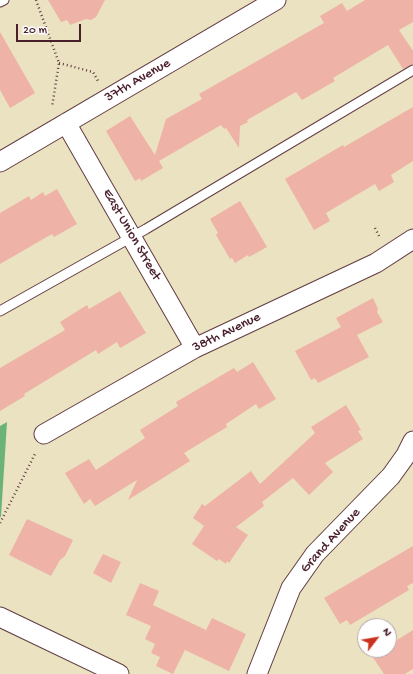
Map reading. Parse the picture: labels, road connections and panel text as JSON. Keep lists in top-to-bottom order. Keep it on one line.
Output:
{"streets":{"street":["37th Avenue","East Union Street","38th Avenue","Grand Avenue"]},"crossings":[["37th Avenue","East Union Street"],["East Union Street","38th Avenue"]],"scale_bar":"20 m","north":"top right"}
